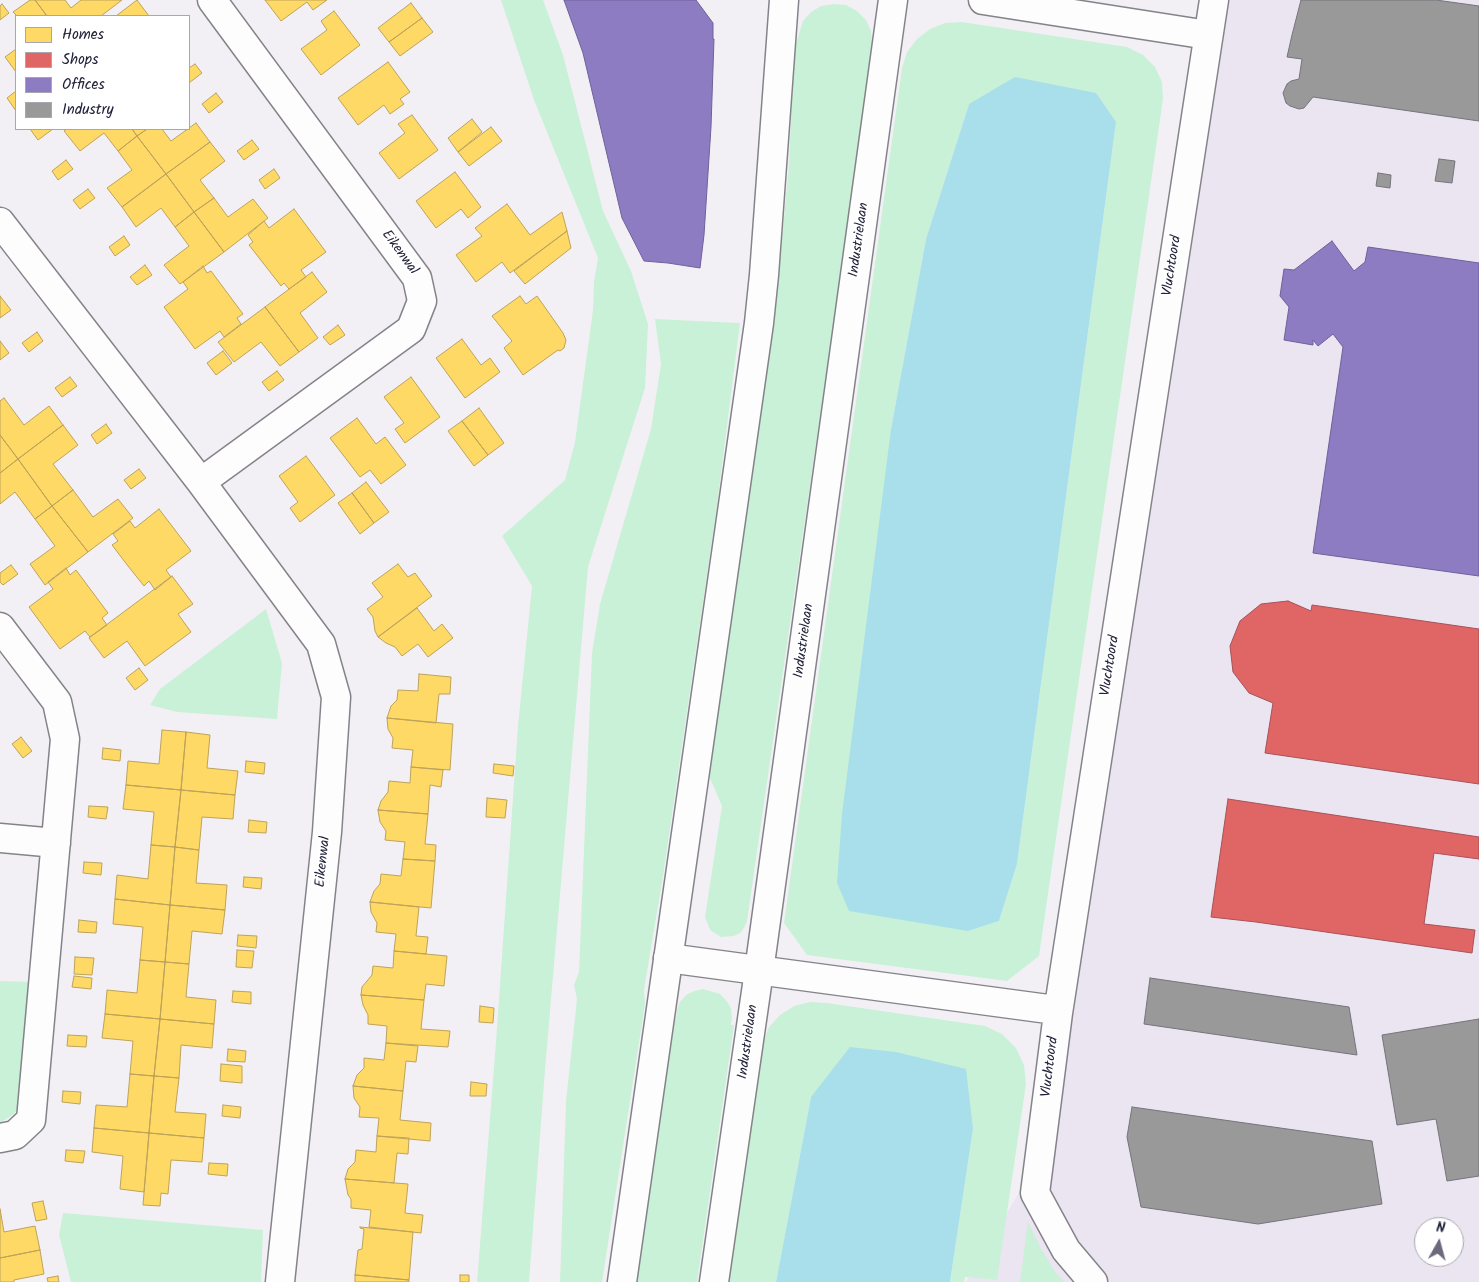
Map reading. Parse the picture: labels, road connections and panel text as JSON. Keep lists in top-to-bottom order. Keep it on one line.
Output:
{"streets":{"street":["Industrielaan","Eikenwal","Vluchtoord"]},"legend":["Homes","Shops","Offices","Industry"],"north":"top"}
